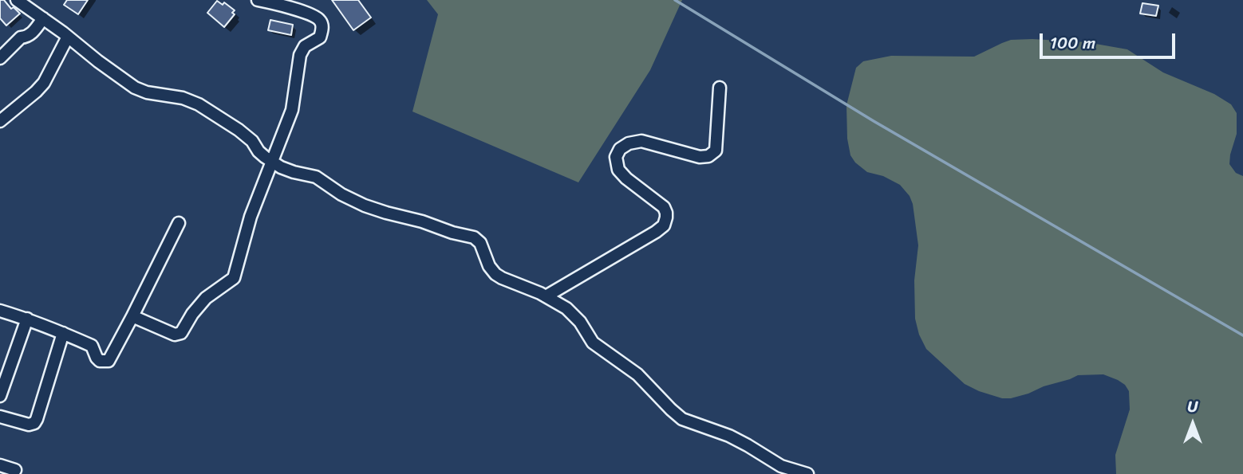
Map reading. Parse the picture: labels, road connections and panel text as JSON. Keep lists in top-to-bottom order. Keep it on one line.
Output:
{"scale_bar":"100 m","north":"top"}
